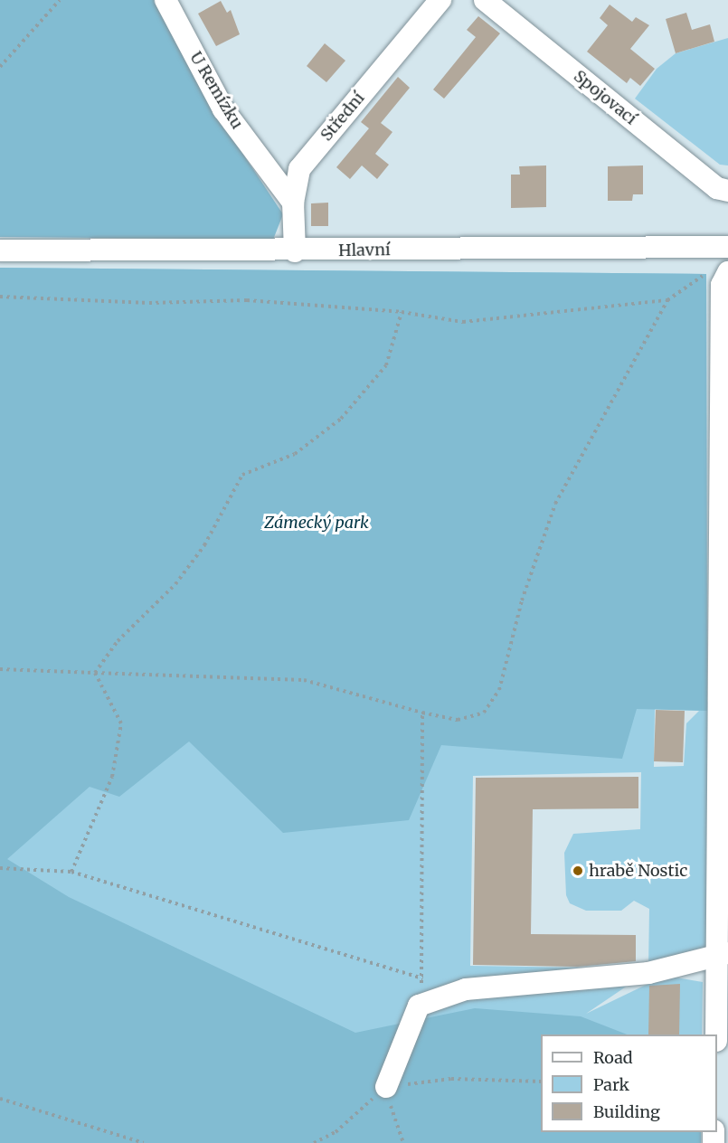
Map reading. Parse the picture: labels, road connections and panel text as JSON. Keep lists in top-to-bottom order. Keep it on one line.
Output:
{"streets":{"street":["U Remízku","Spojovací","Střední","Hlavní"]},"crossings":[["U Remízku","Střední"],["Střední","Hlavní"]],"parks":["Zámecký park"],"places":["hrabě Nostic"],"legend":["Road","Park","Building"]}
